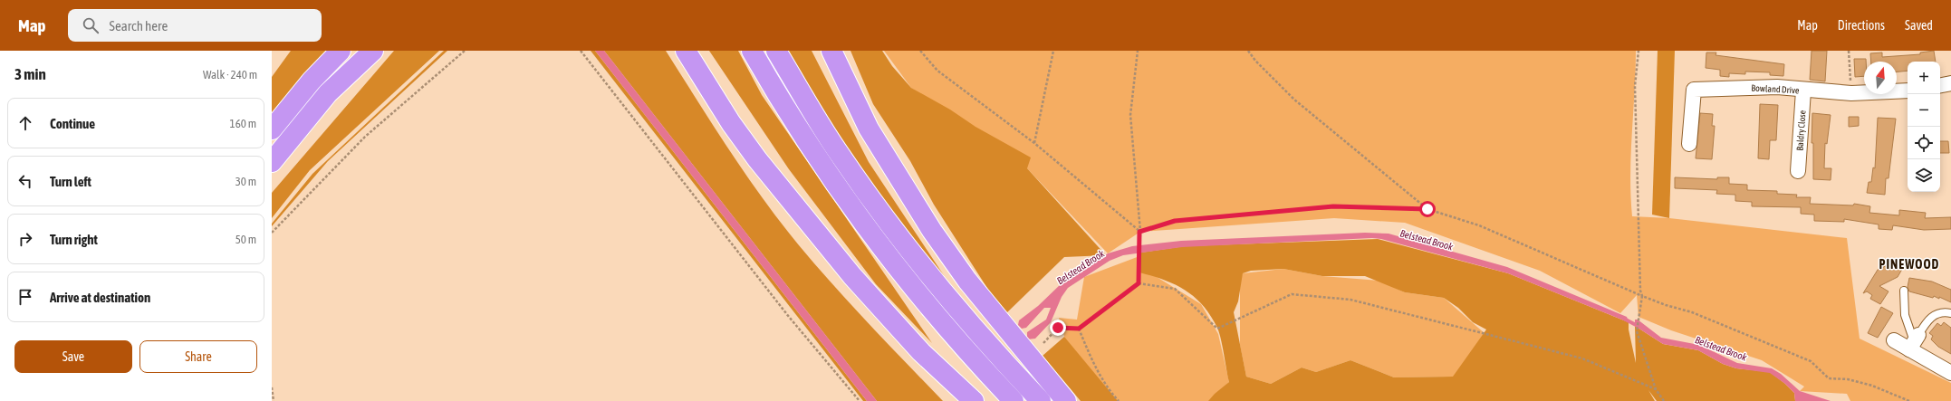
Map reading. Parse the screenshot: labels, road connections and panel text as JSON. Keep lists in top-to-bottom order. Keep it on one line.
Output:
{"streets":{"street":["Bowland Drive","Baldry Close"]},"crossings":[["Bowland Drive","Baldry Close"]],"districts":["PINEWOOD"],"water":["Belstead Brook"],"north":"top","page":{"header":"Map","search":"Search here","nav":["Map","Directions","Saved"],"heading":["3 min","Walk · 240 m"],"map_buttons":["+","−"],"list":[["Continue","160 m"],["Turn left","30 m"],["Turn right","50 m"],"Arrive at destination"],"buttons":["Save","Share"]}}
